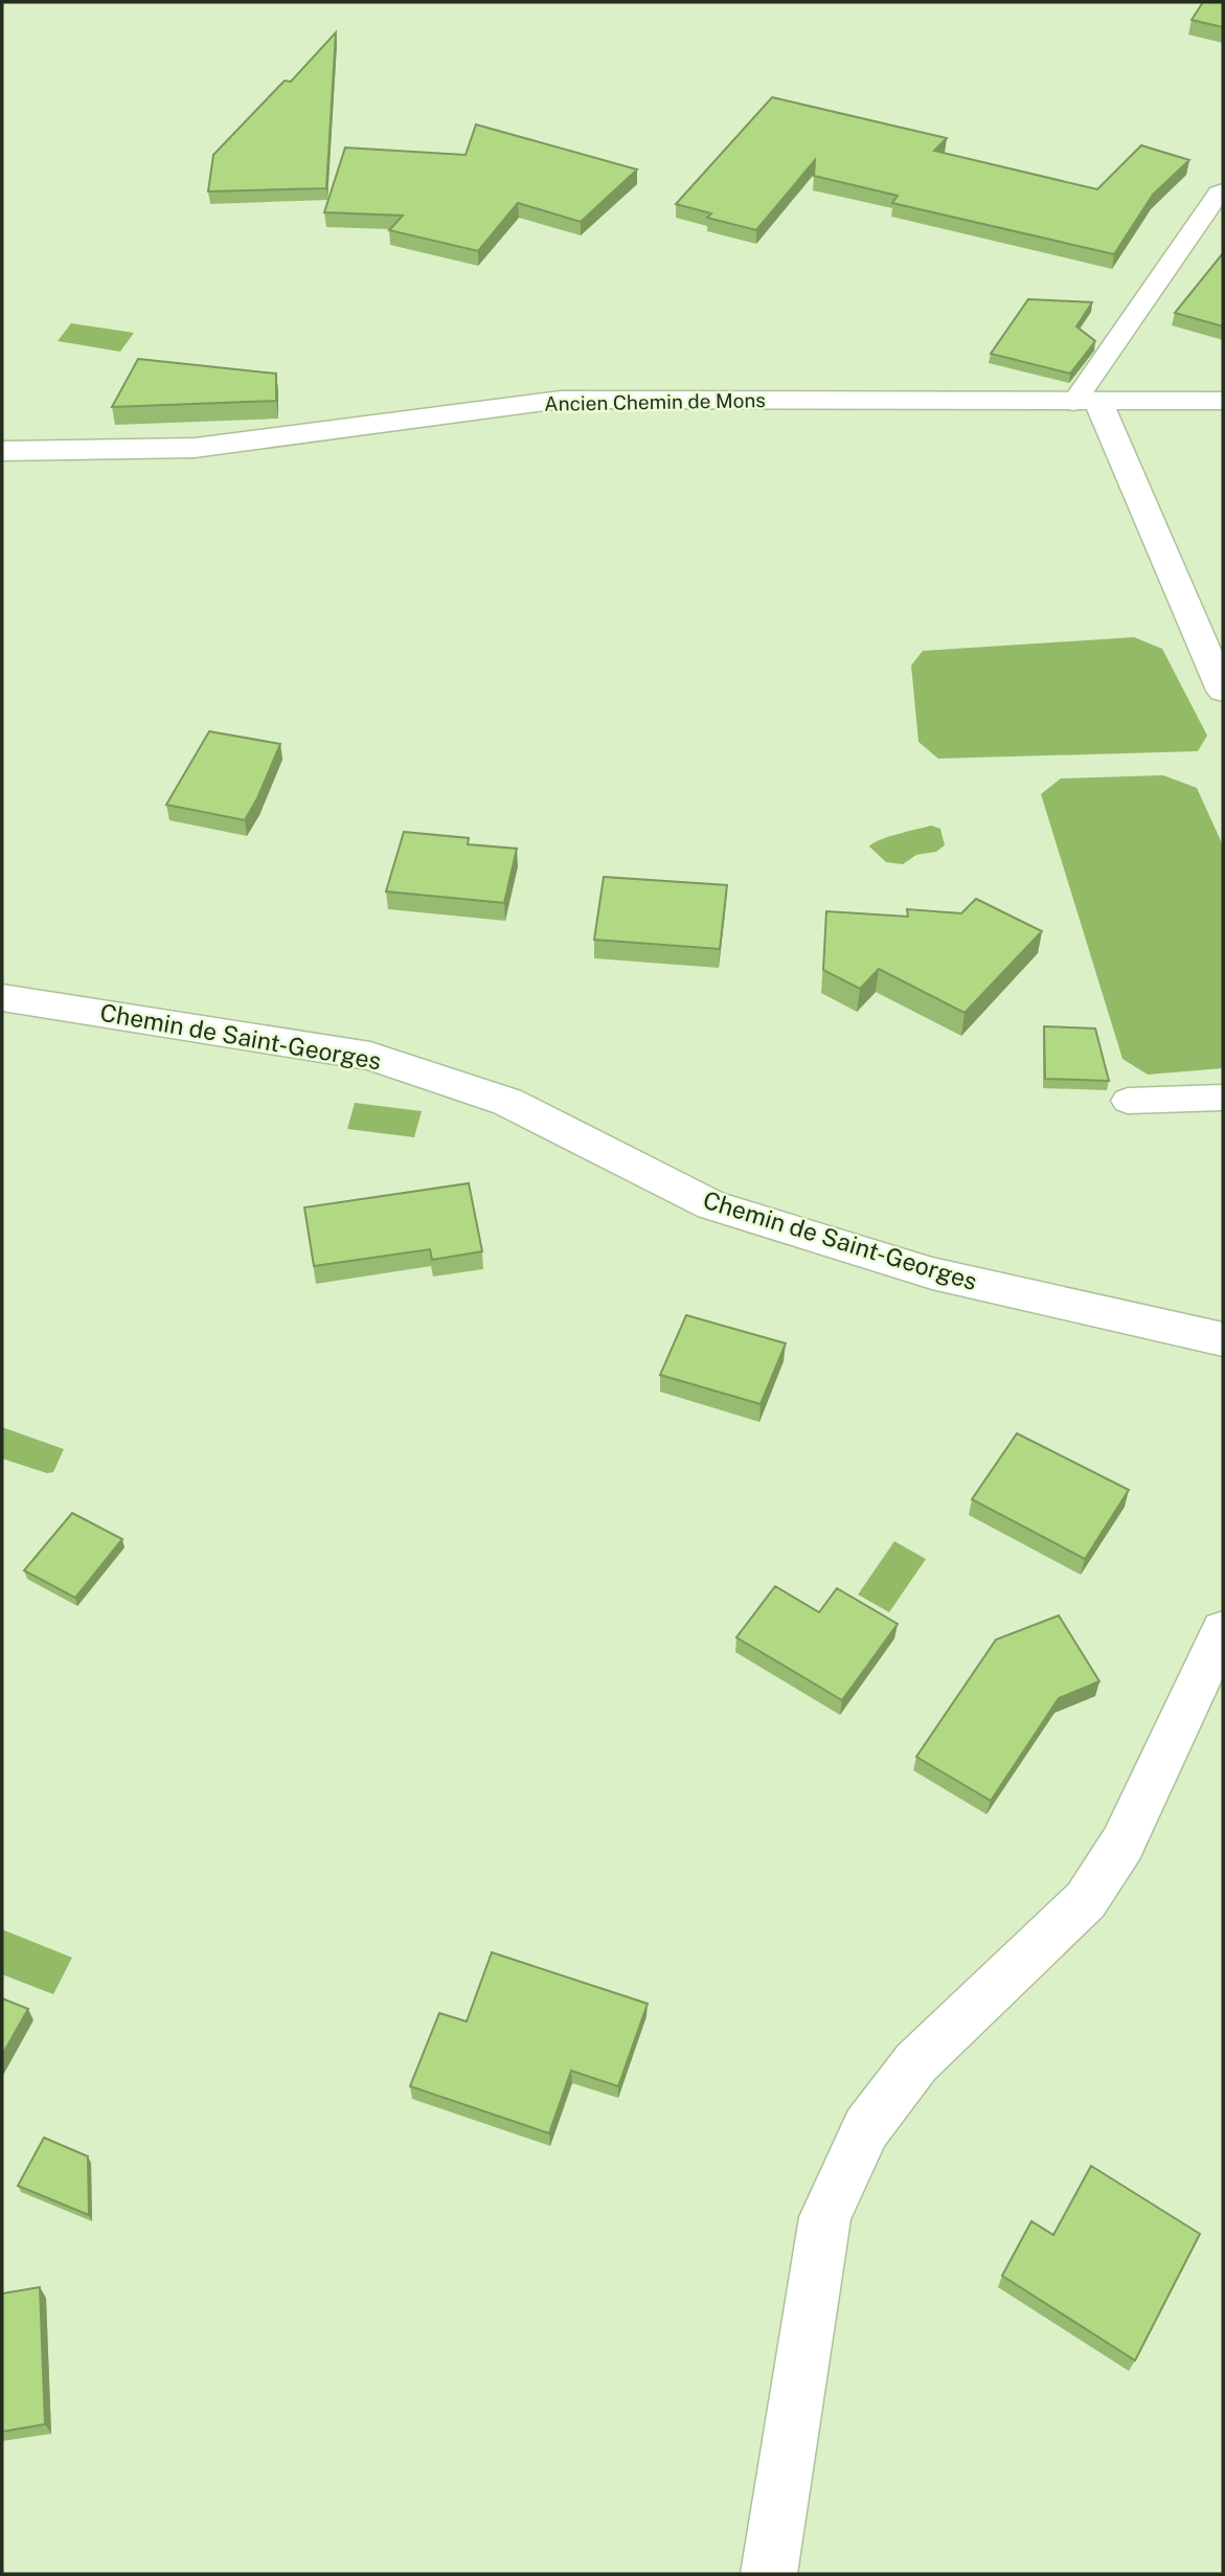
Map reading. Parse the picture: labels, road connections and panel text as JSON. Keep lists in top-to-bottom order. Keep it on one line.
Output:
{"streets":{"street":["Ancien Chemin de Mons","Chemin de Saint-Georges"]}}
